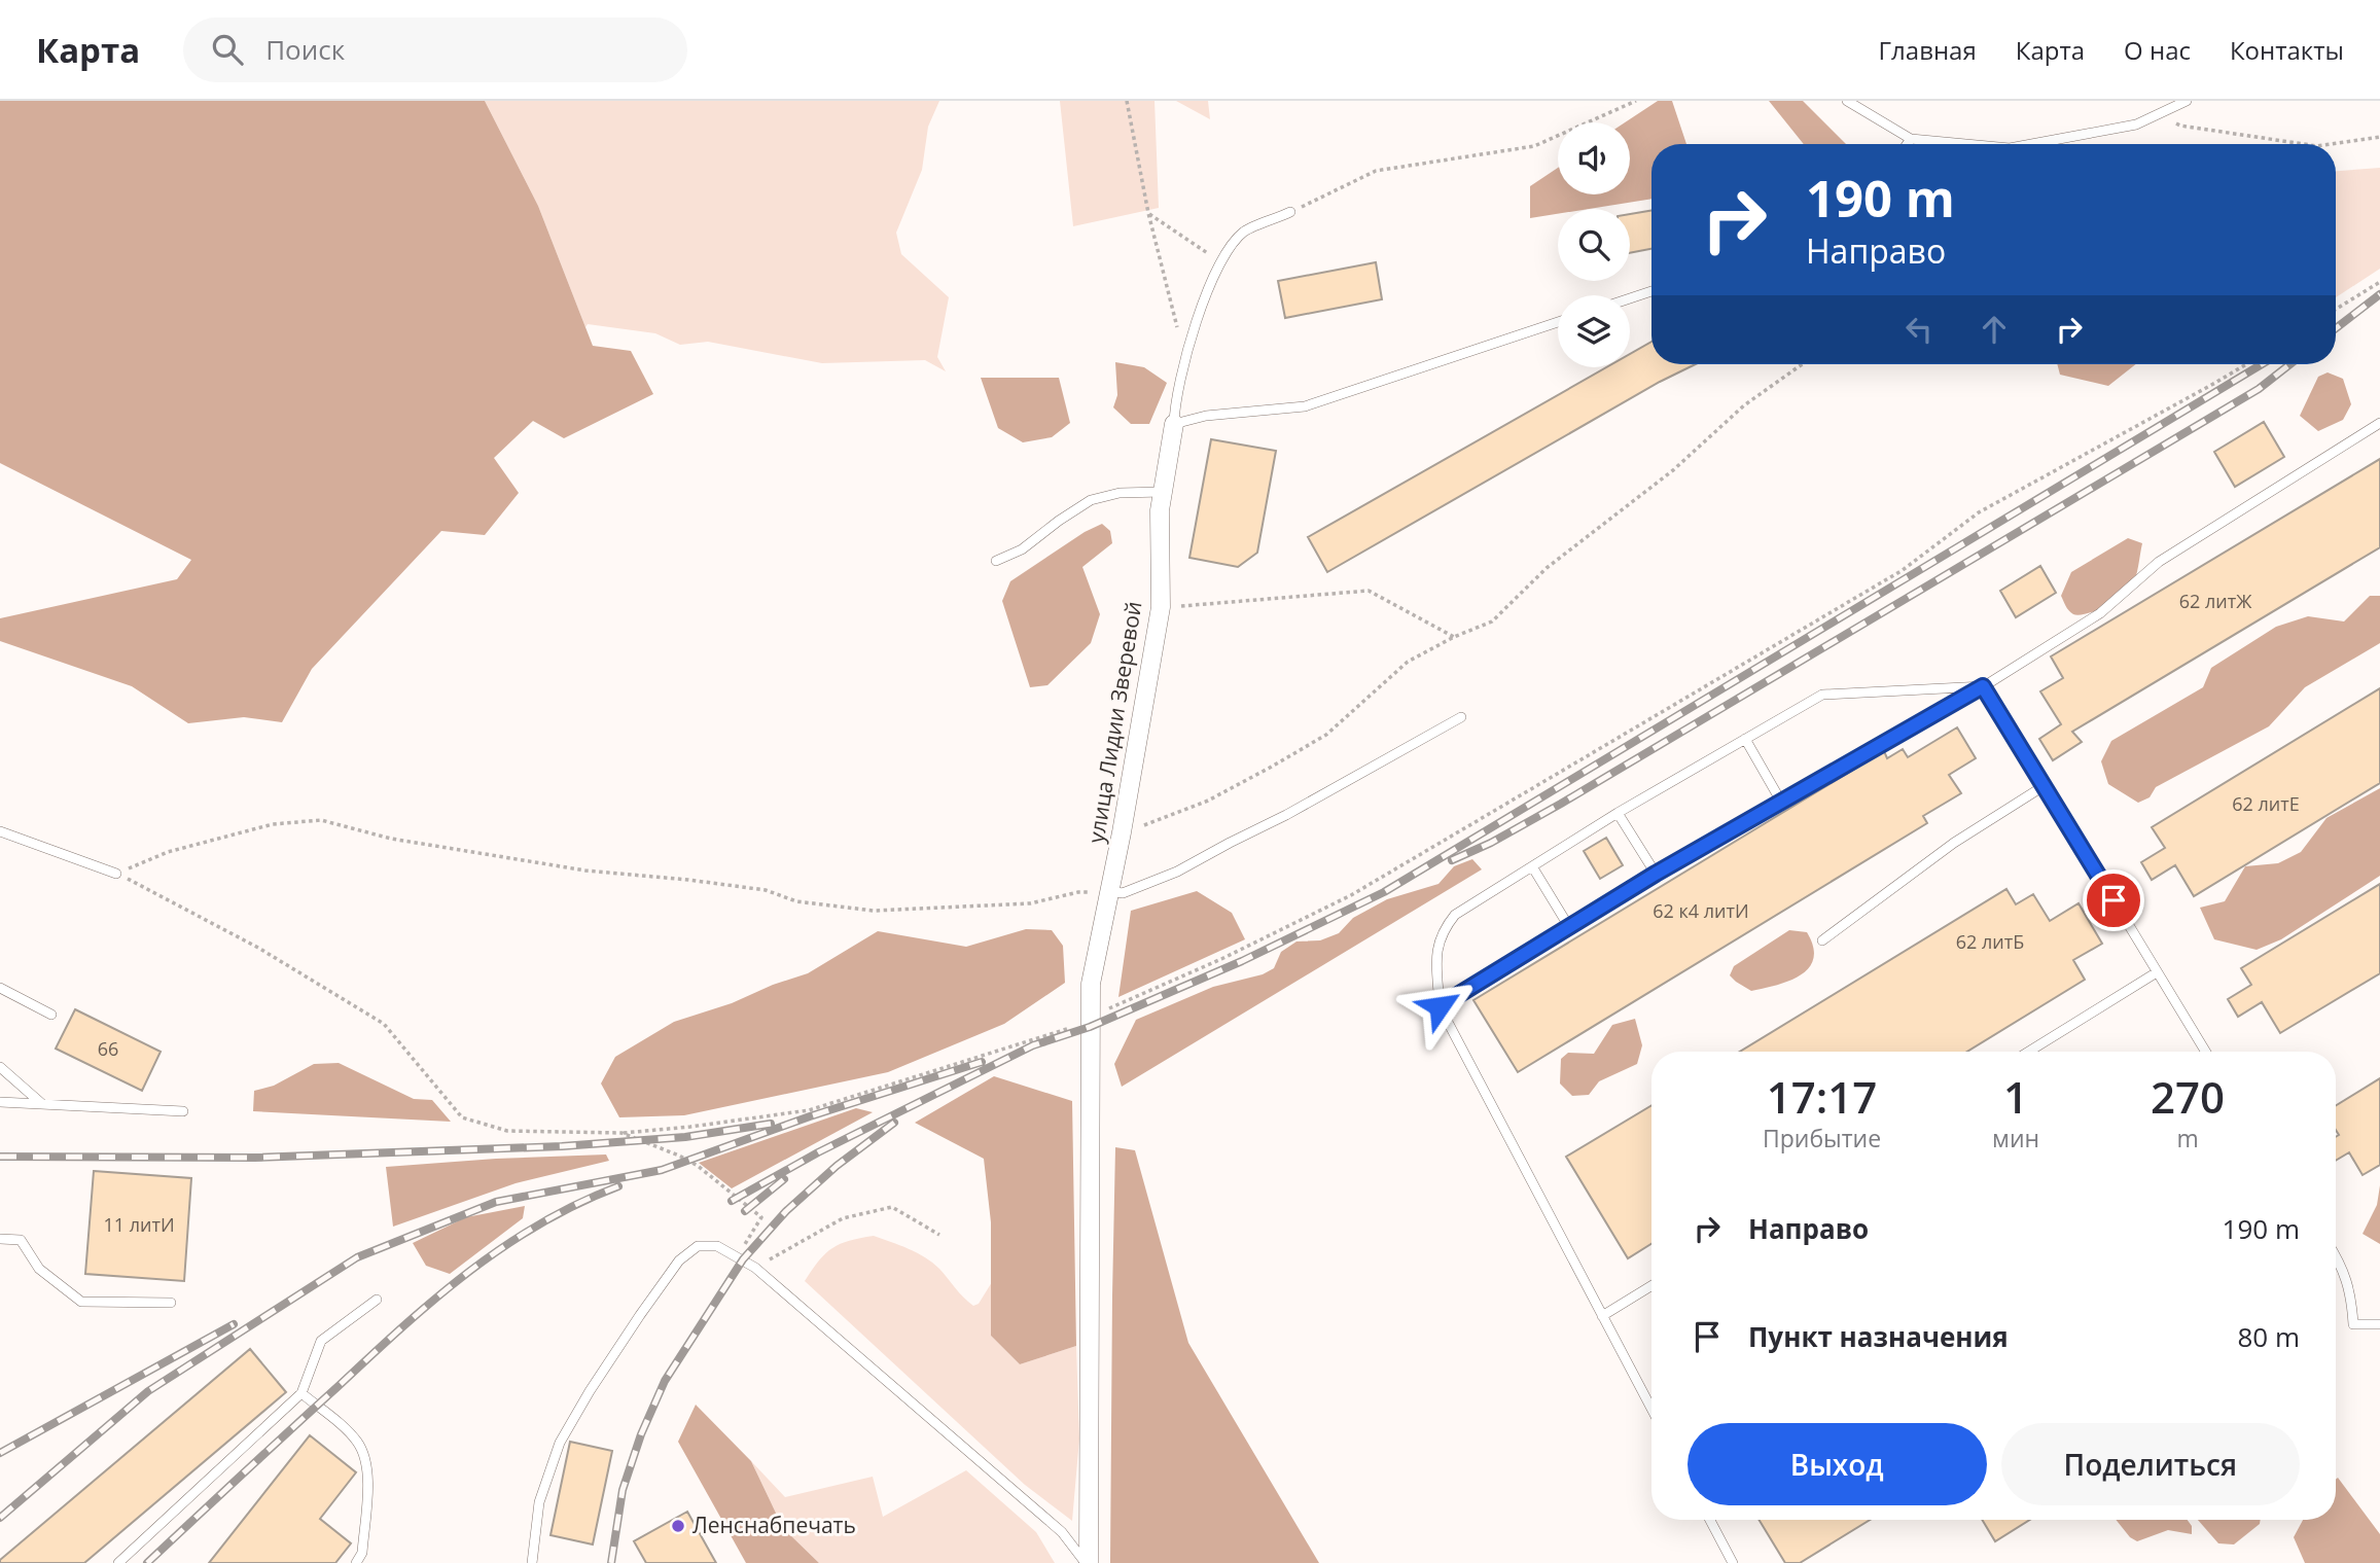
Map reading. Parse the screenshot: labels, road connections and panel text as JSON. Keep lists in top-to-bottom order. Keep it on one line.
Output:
{"streets":{"street":["улица Лидии Зверевой"]},"places":["Ленснабпечать"],"house_numbers":["62 литЖ","62 литЕ","62 к4 литИ","62 литБ","66","11 литИ"],"page":{"header":"Карта","search":"Поиск","nav":["Главная","Карта","О нас","Контакты"],"turn":["190 m","Направо"],"eta":["17:17","Прибытие","1","мин","270","m"],"list":[{"name":"Направо","value":"190 m"},{"name":"Пункт назначения","value":"80 m"}],"buttons":["Выход","Поделиться"]}}
